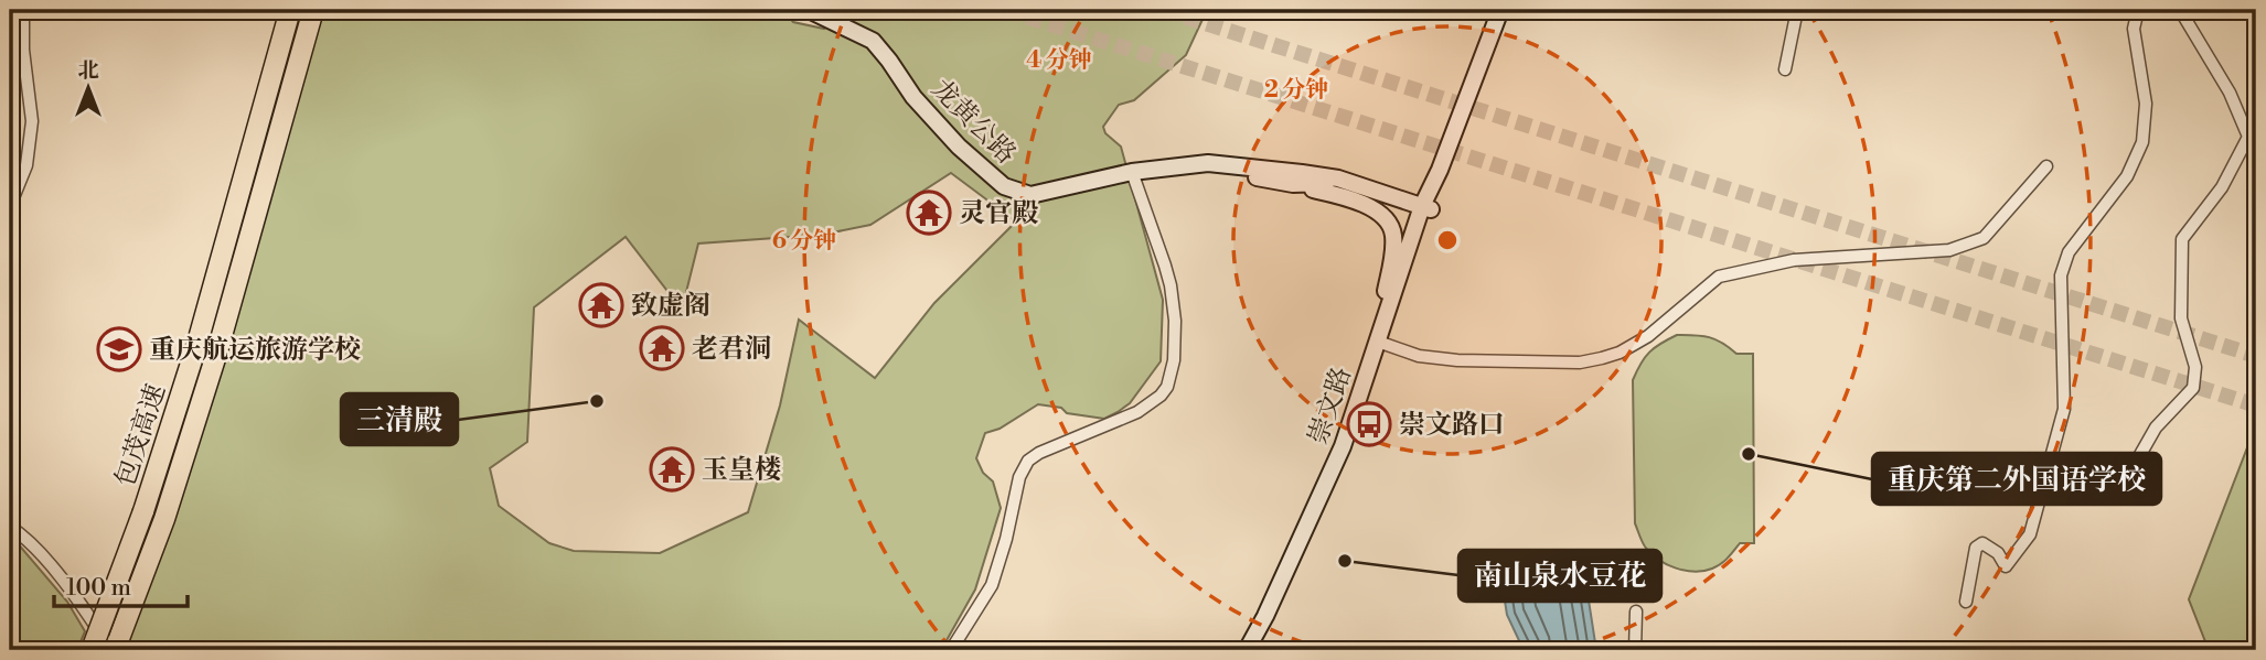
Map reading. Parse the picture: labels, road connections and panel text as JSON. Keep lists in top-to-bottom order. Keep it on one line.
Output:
{"streets":{"highway":["包茂高速"],"main road":["龙黄公路","崇文路"]},"crossings":[["龙黄公路","崇文路"]],"places":{"temple":["灵官殿","致虚阁","老君洞","玉皇楼"],"school or university":["重庆航运旅游学校"],"other":["三清殿","重庆第二外国语学校","南山泉水豆花"],"bus stop":["崇文路口"]},"scale_bar":"100 m","north":"top","rings":["4 分钟","2 分钟","6 分钟"]}
